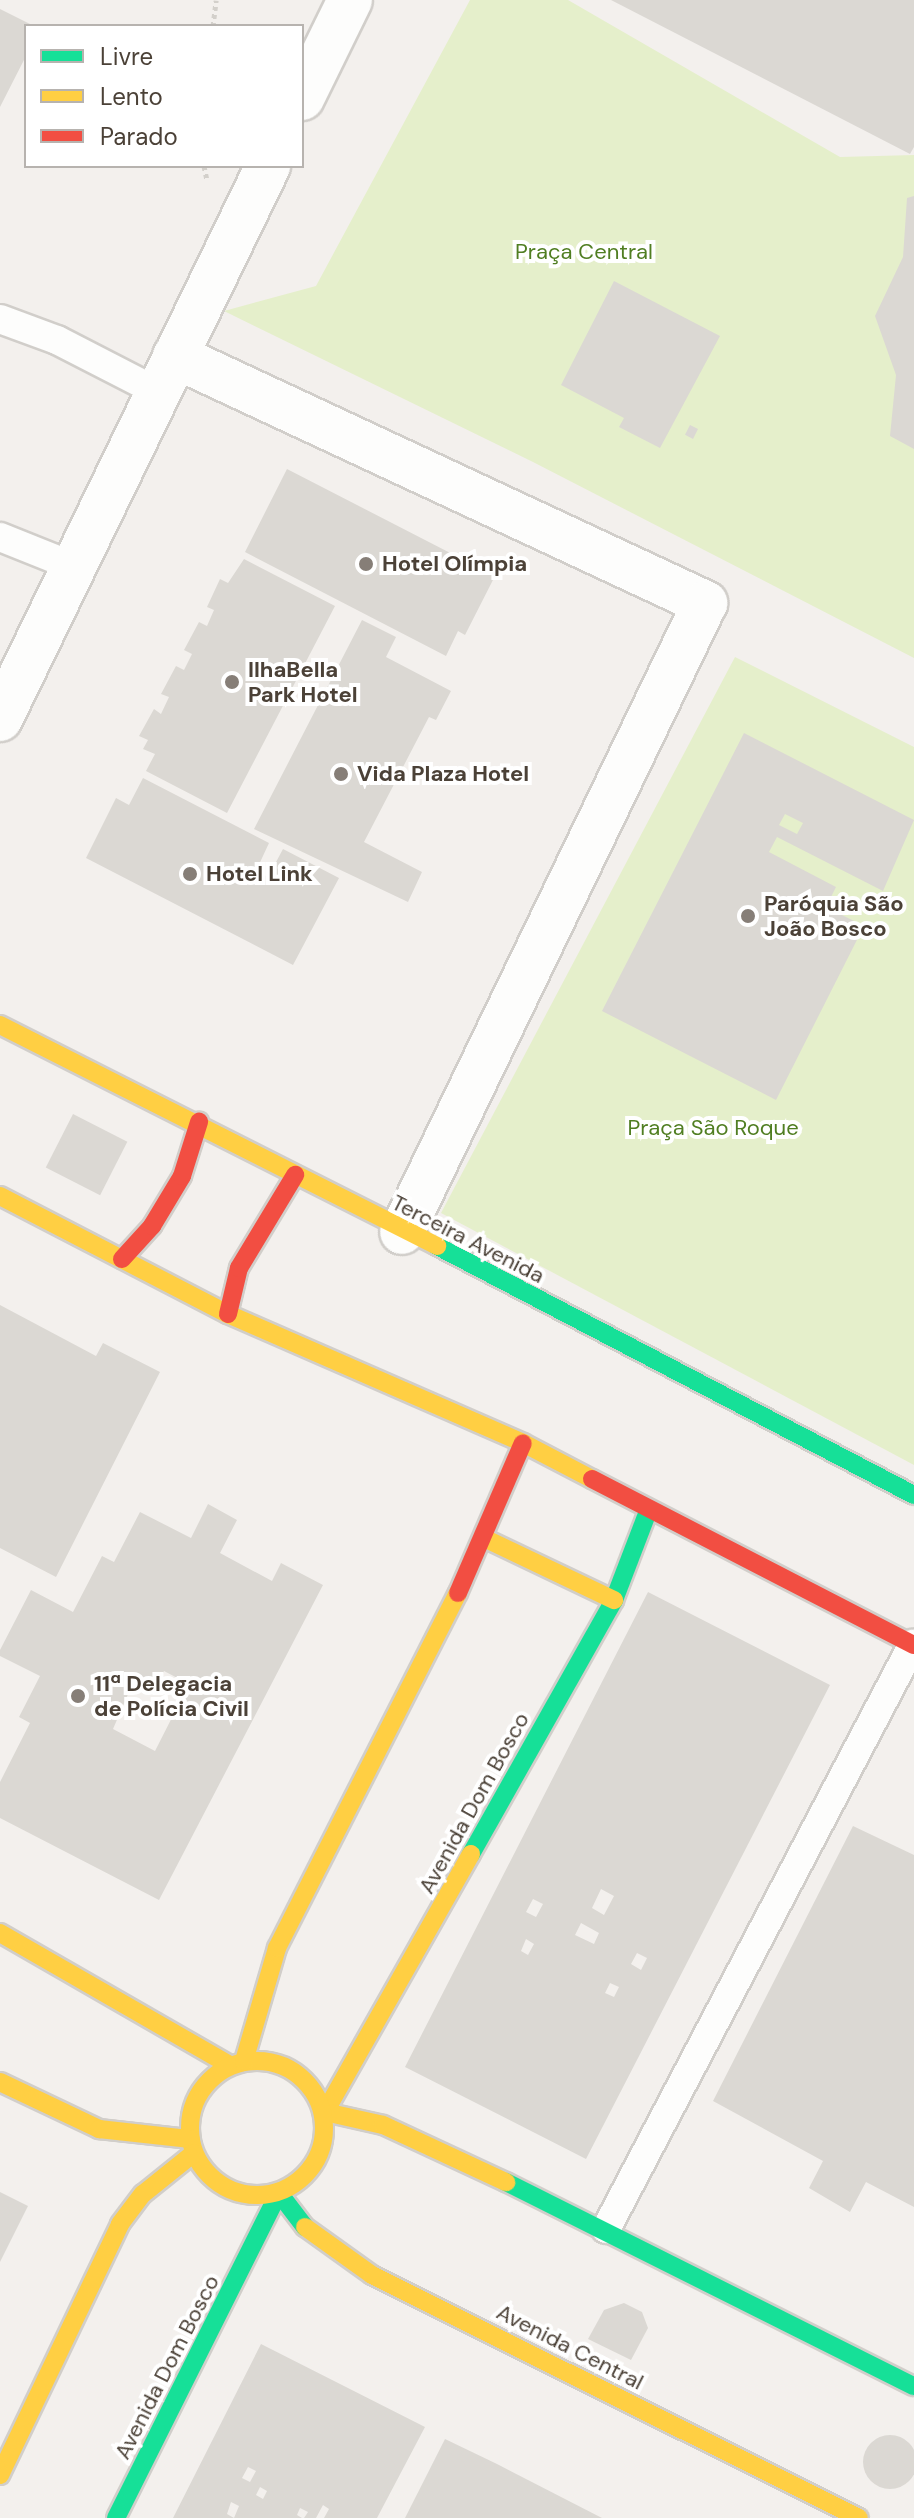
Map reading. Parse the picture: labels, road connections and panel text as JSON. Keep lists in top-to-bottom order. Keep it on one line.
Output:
{"streets":{"street":["Terceira Avenida","Avenida Dom Bosco","Avenida Central"]},"crossings":[["Avenida Dom Bosco","Avenida Central"]],"parks":["Praça Central","Praça São Roque"],"places":["Hotel Olímpia","IlhaBella Park Hotel","Vida Plaza Hotel","Hotel Link","Paróquia São João Bosco","11ª Delegacia de Polícia Civil"],"legend":["Livre","Lento","Parado"]}
